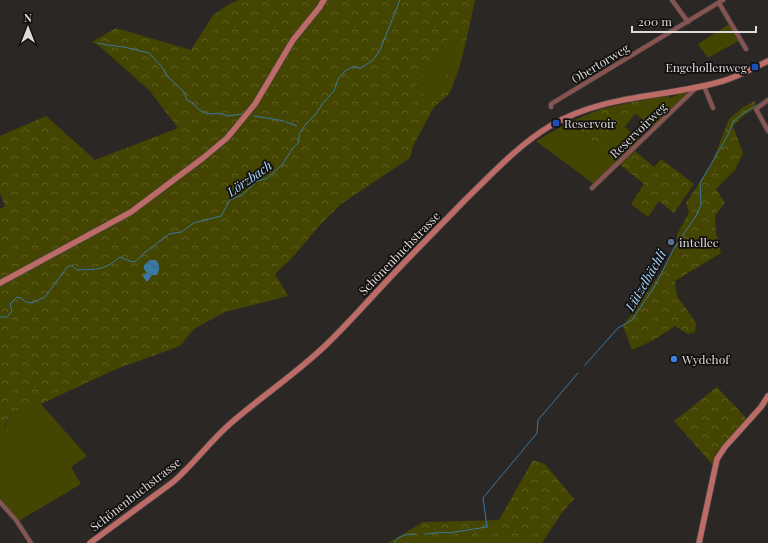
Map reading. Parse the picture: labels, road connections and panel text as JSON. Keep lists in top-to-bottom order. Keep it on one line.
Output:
{"streets":{"street":["Obertorweg","Reservoirweg","Schönenbuchstrasse"]},"crossings":[["Reservoirweg","Schönenbuchstrasse"]],"water":["Lörzbach","Lützelbächli"],"places":{"transit":["Engehollenweg","Reservoir"],"other":["intellec","Wydehof"]},"scale_bar":"200 m","north":"top"}
